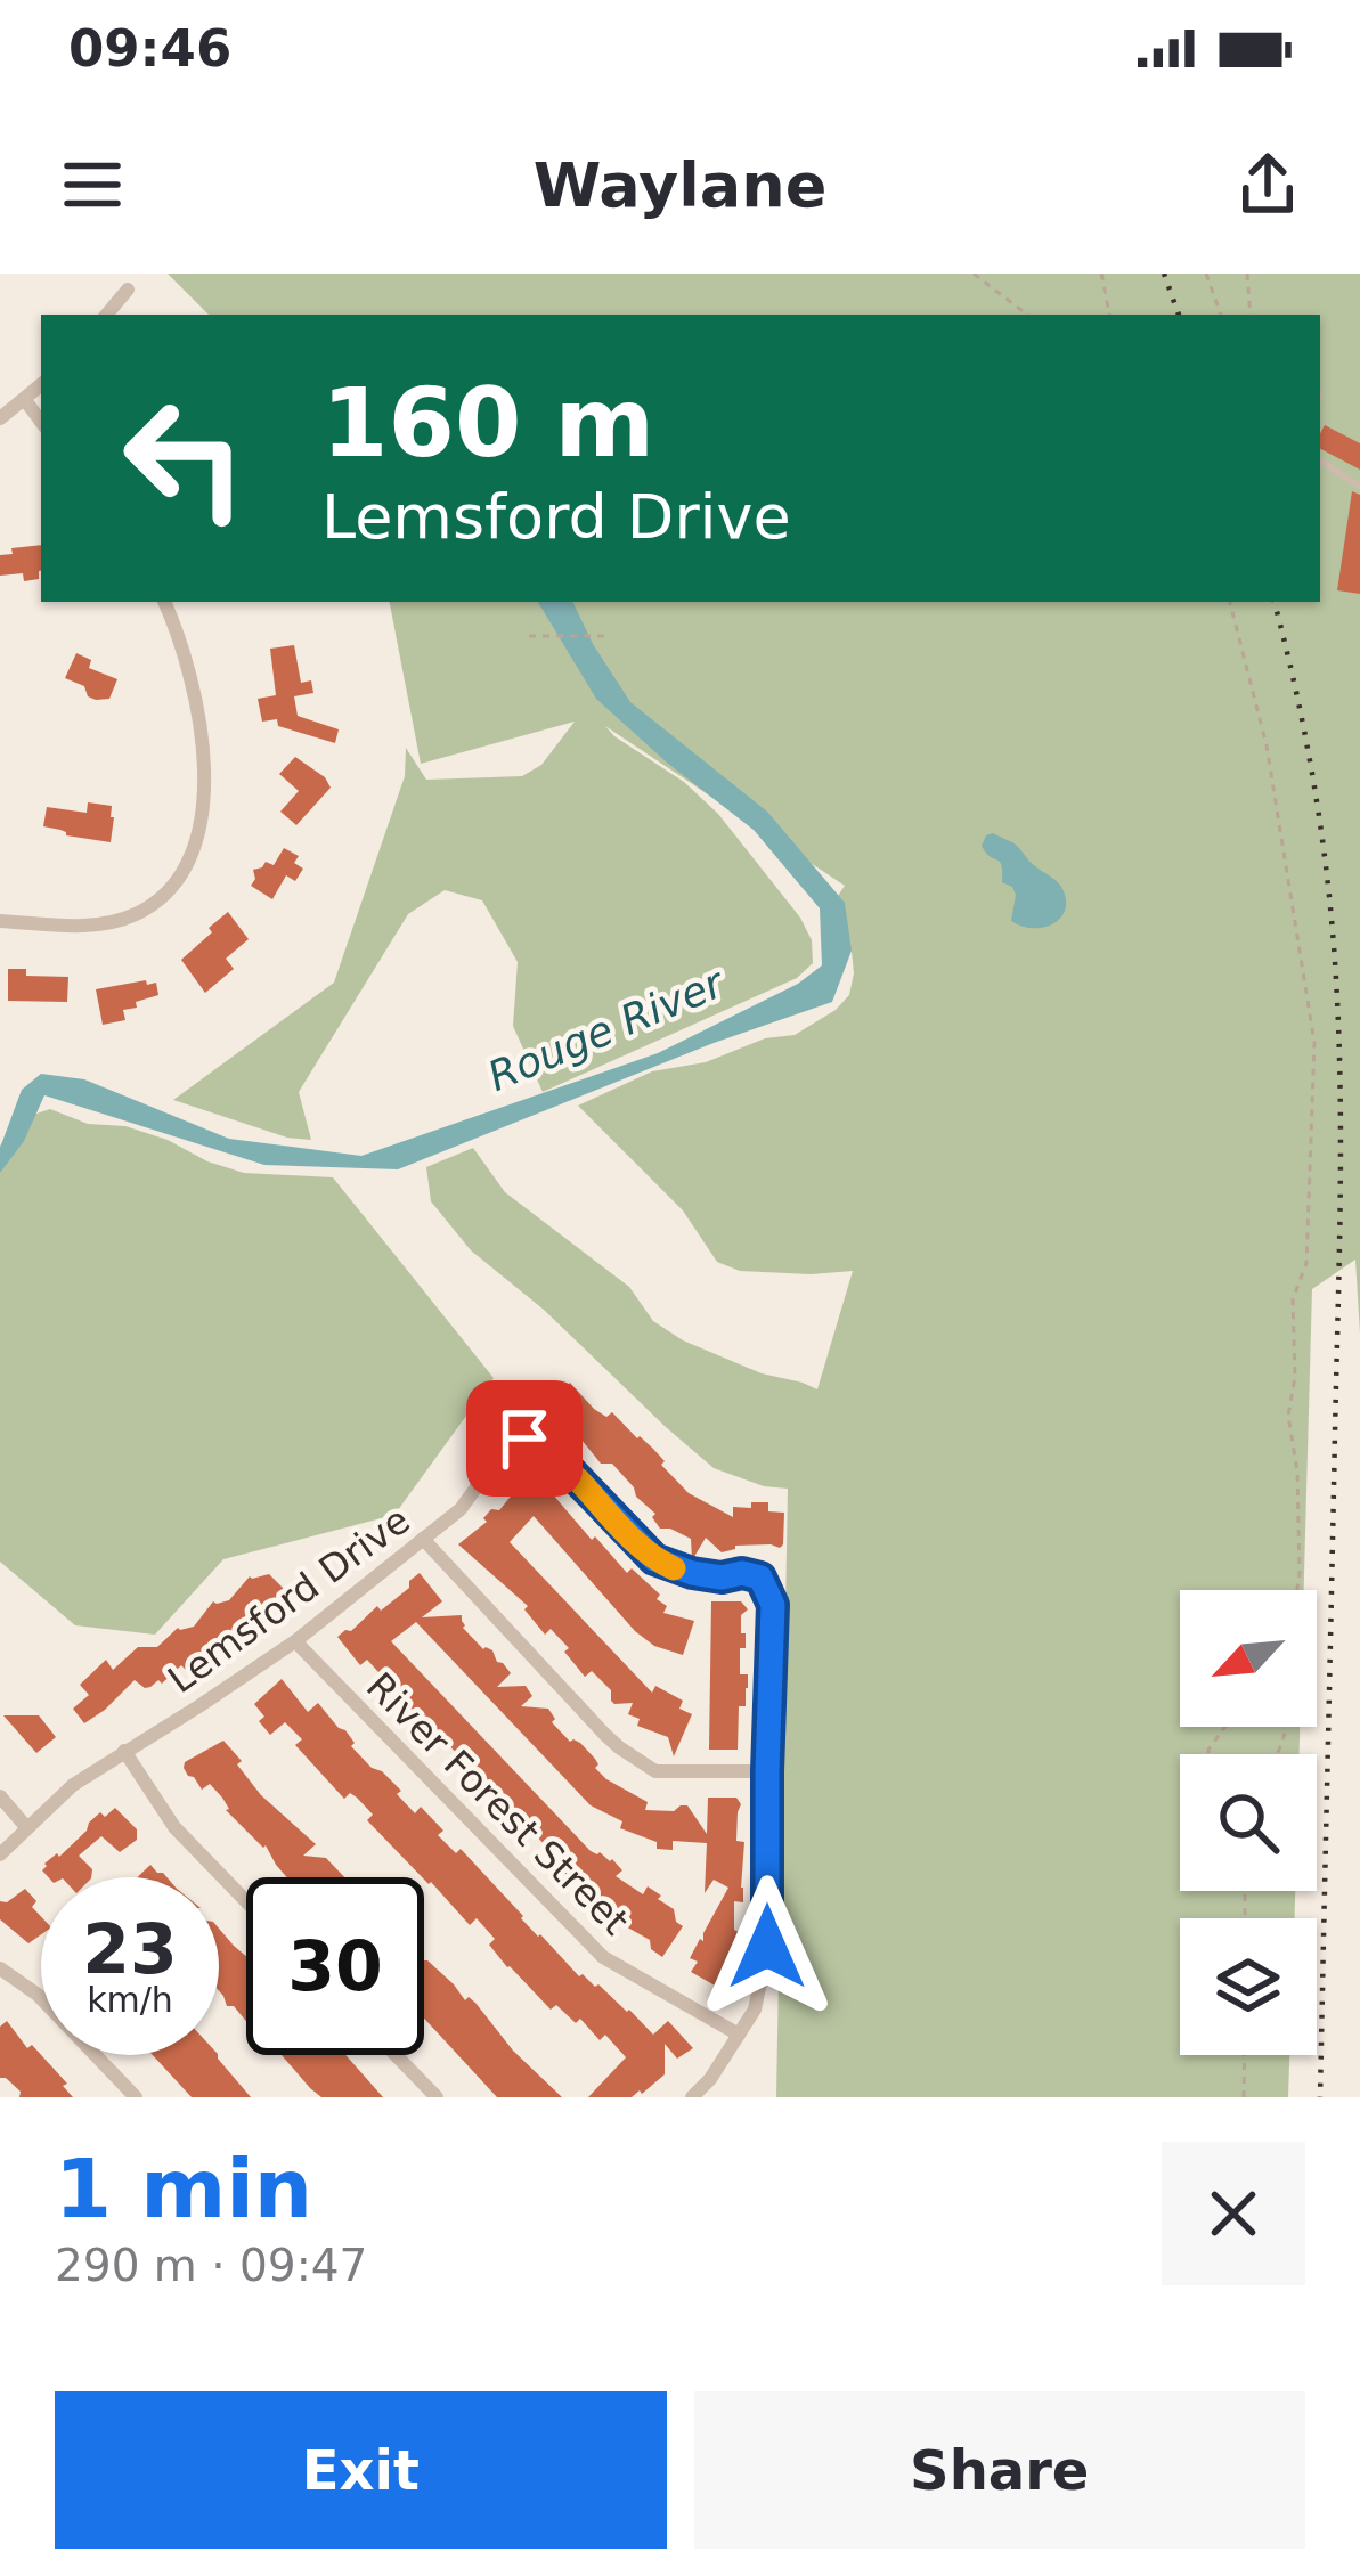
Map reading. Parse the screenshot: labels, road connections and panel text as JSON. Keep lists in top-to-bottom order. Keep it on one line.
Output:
{"streets":{"street":["Lemsford Drive","River Forest Street"]},"crossings":[["Lemsford Drive","River Forest Street"]],"water":["Rouge River"],"north":"bottom left","page":{"status":"09:46","header":"Waylane","turn":["160 m","Lemsford Drive"],"speed":"23 km/h","limit":"30","heading":["1 min","290 m · 09:47"],"buttons":["Exit","Share"]}}
